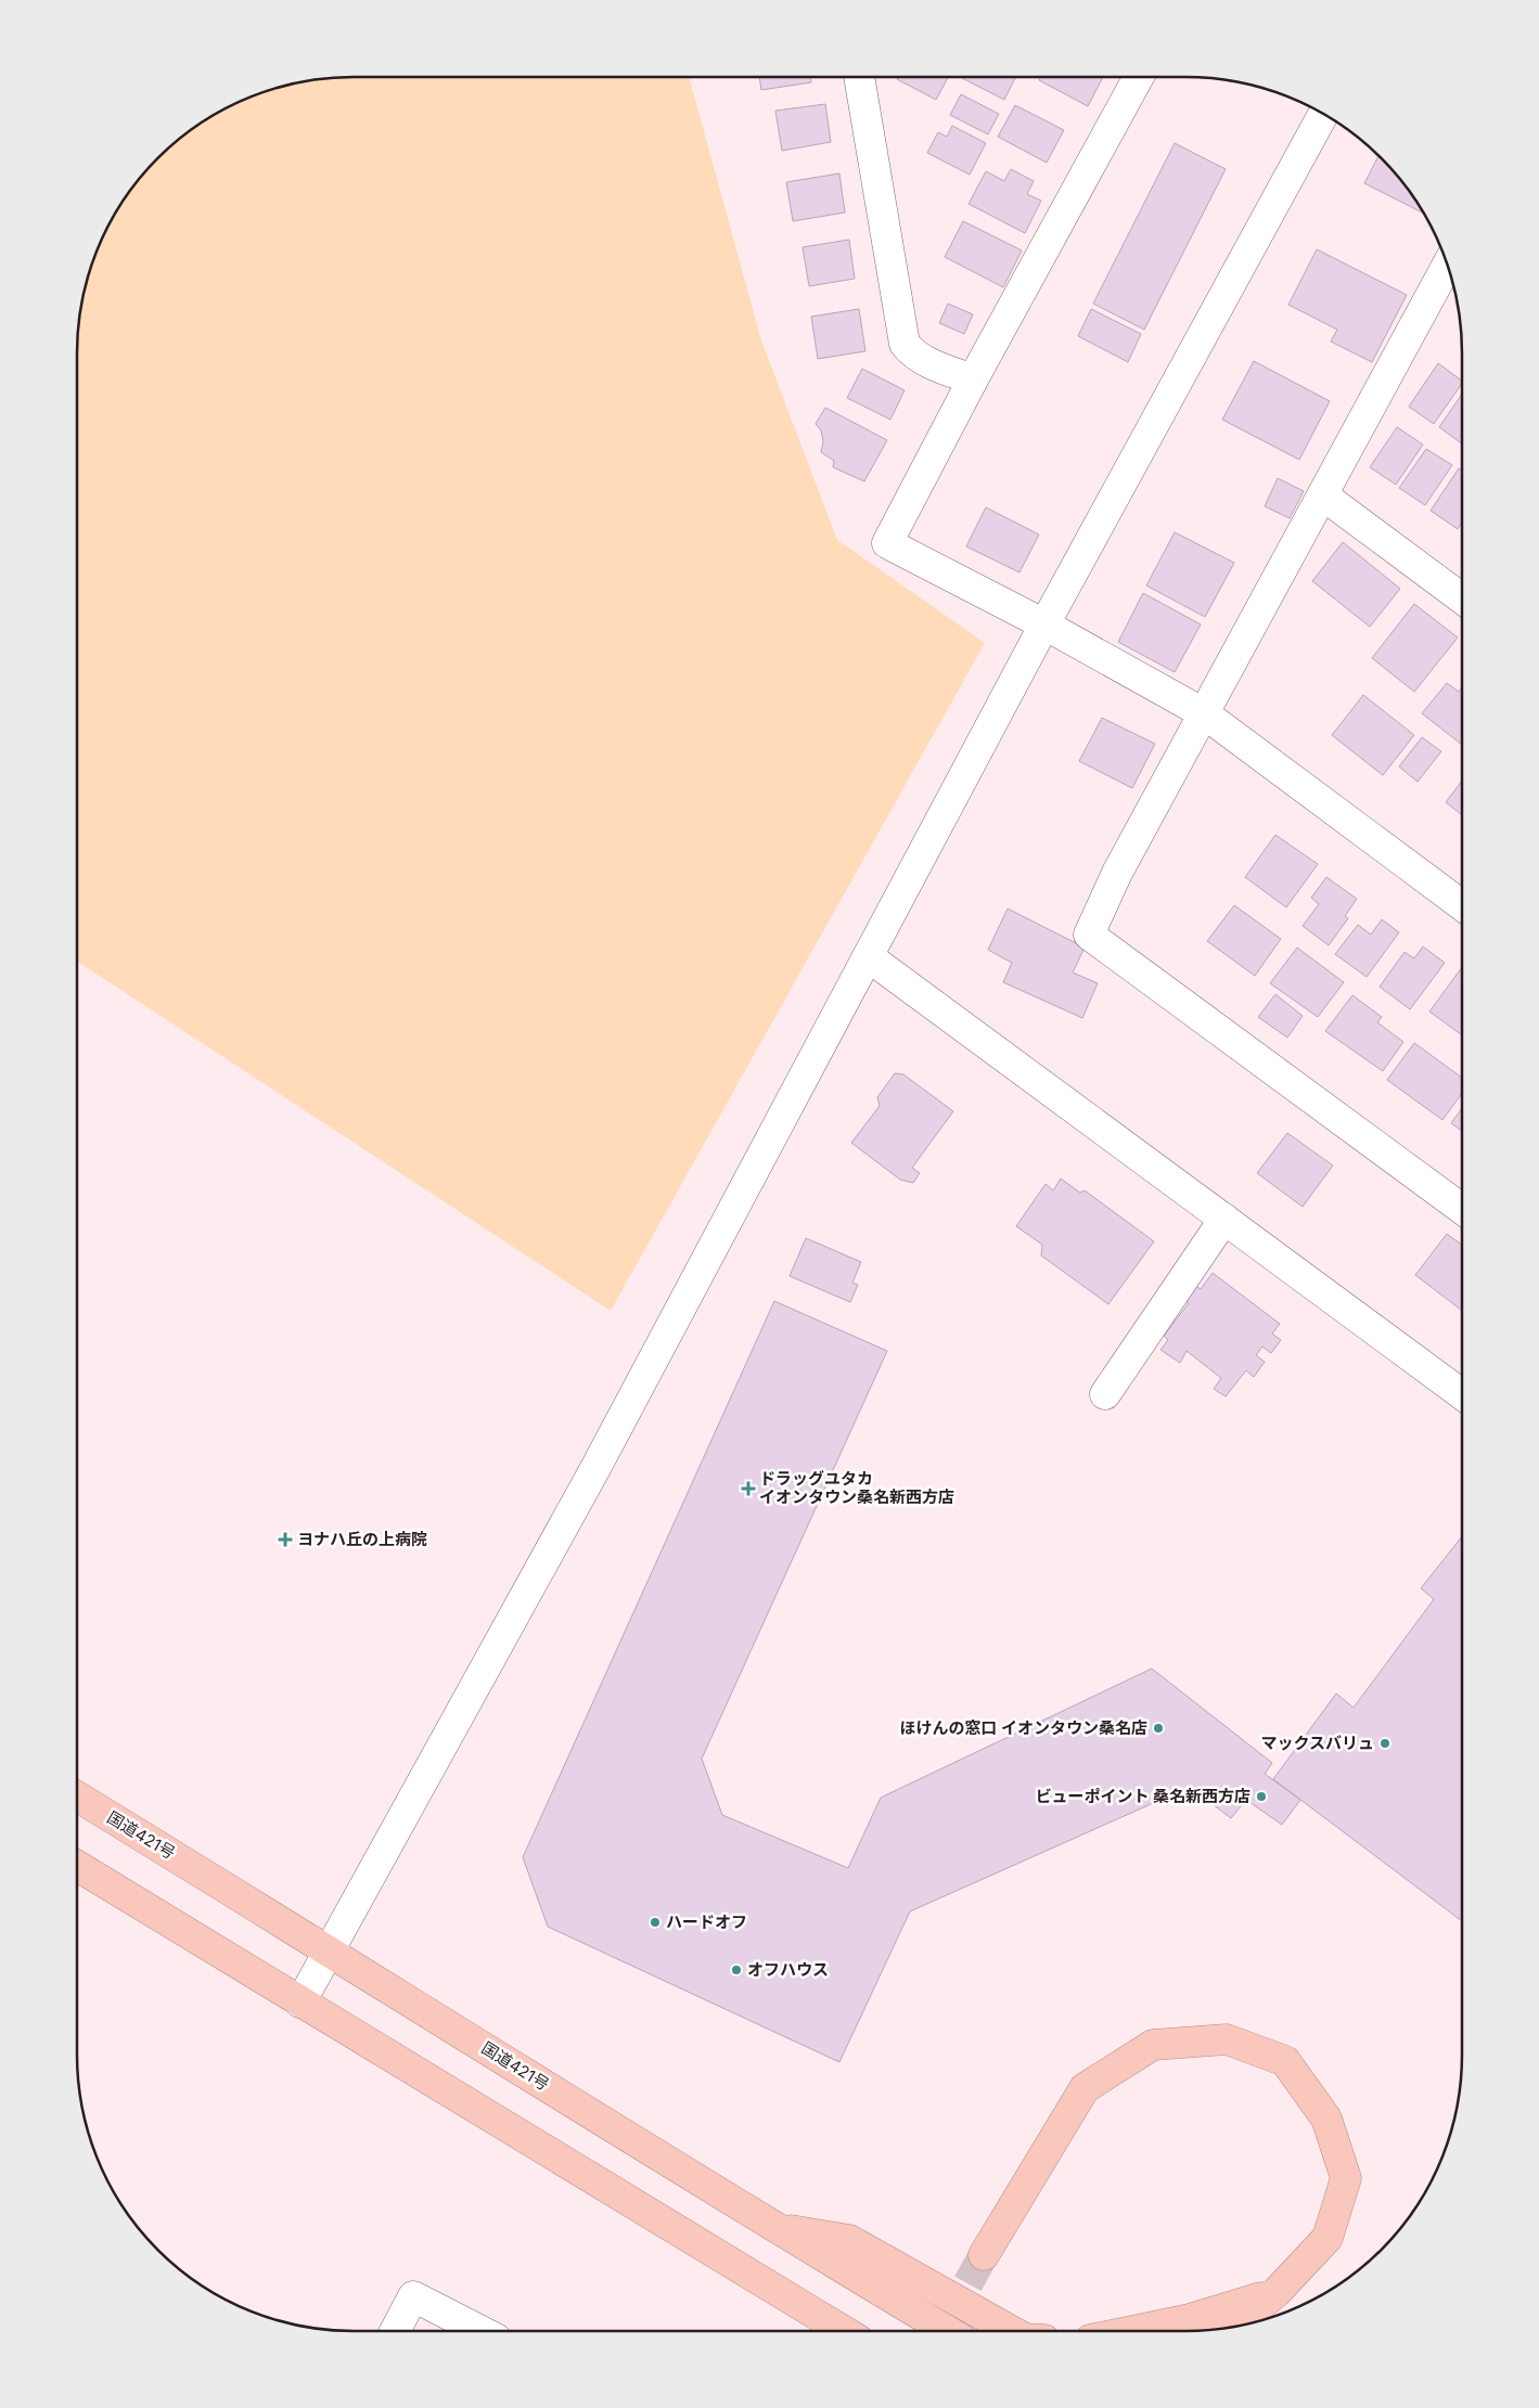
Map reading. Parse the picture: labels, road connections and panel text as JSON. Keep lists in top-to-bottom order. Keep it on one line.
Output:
{"streets":{"highway":["国道421号"]},"places":{"health":["ドラッグユタカ イオンタウン桑名新西方店","ヨナハ丘の上病院"],"other":["ほけんの窓口 イオンタウン桑名店","マックスバリュ","ビューポイント 桑名新西方店","ハードオフ","オフハウス"]}}
